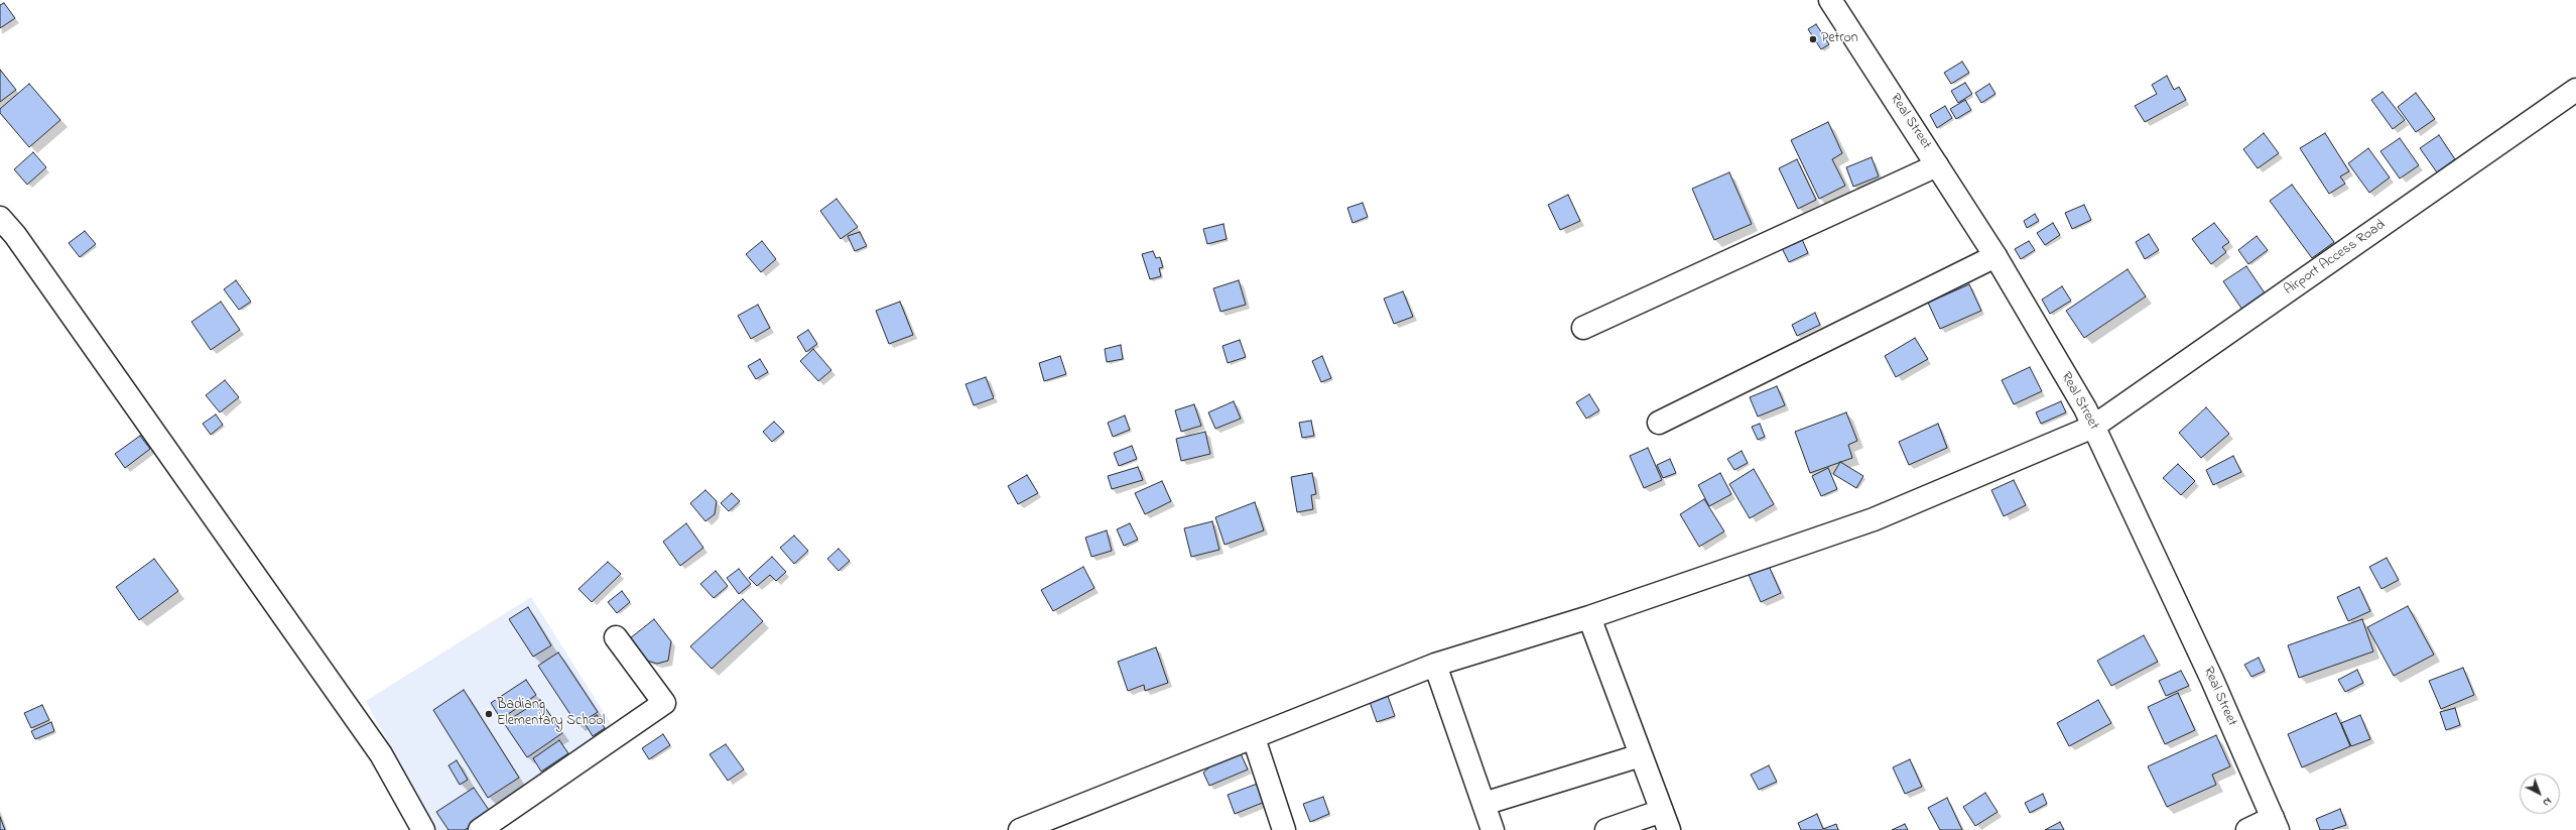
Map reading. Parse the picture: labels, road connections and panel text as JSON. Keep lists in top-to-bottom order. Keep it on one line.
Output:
{"streets":{"street":["Real Street","Airport Access Road"]},"crossings":[["Real Street","Airport Access Road"]],"places":["Petron","Badiang Elementary School"],"north":"bottom right"}
